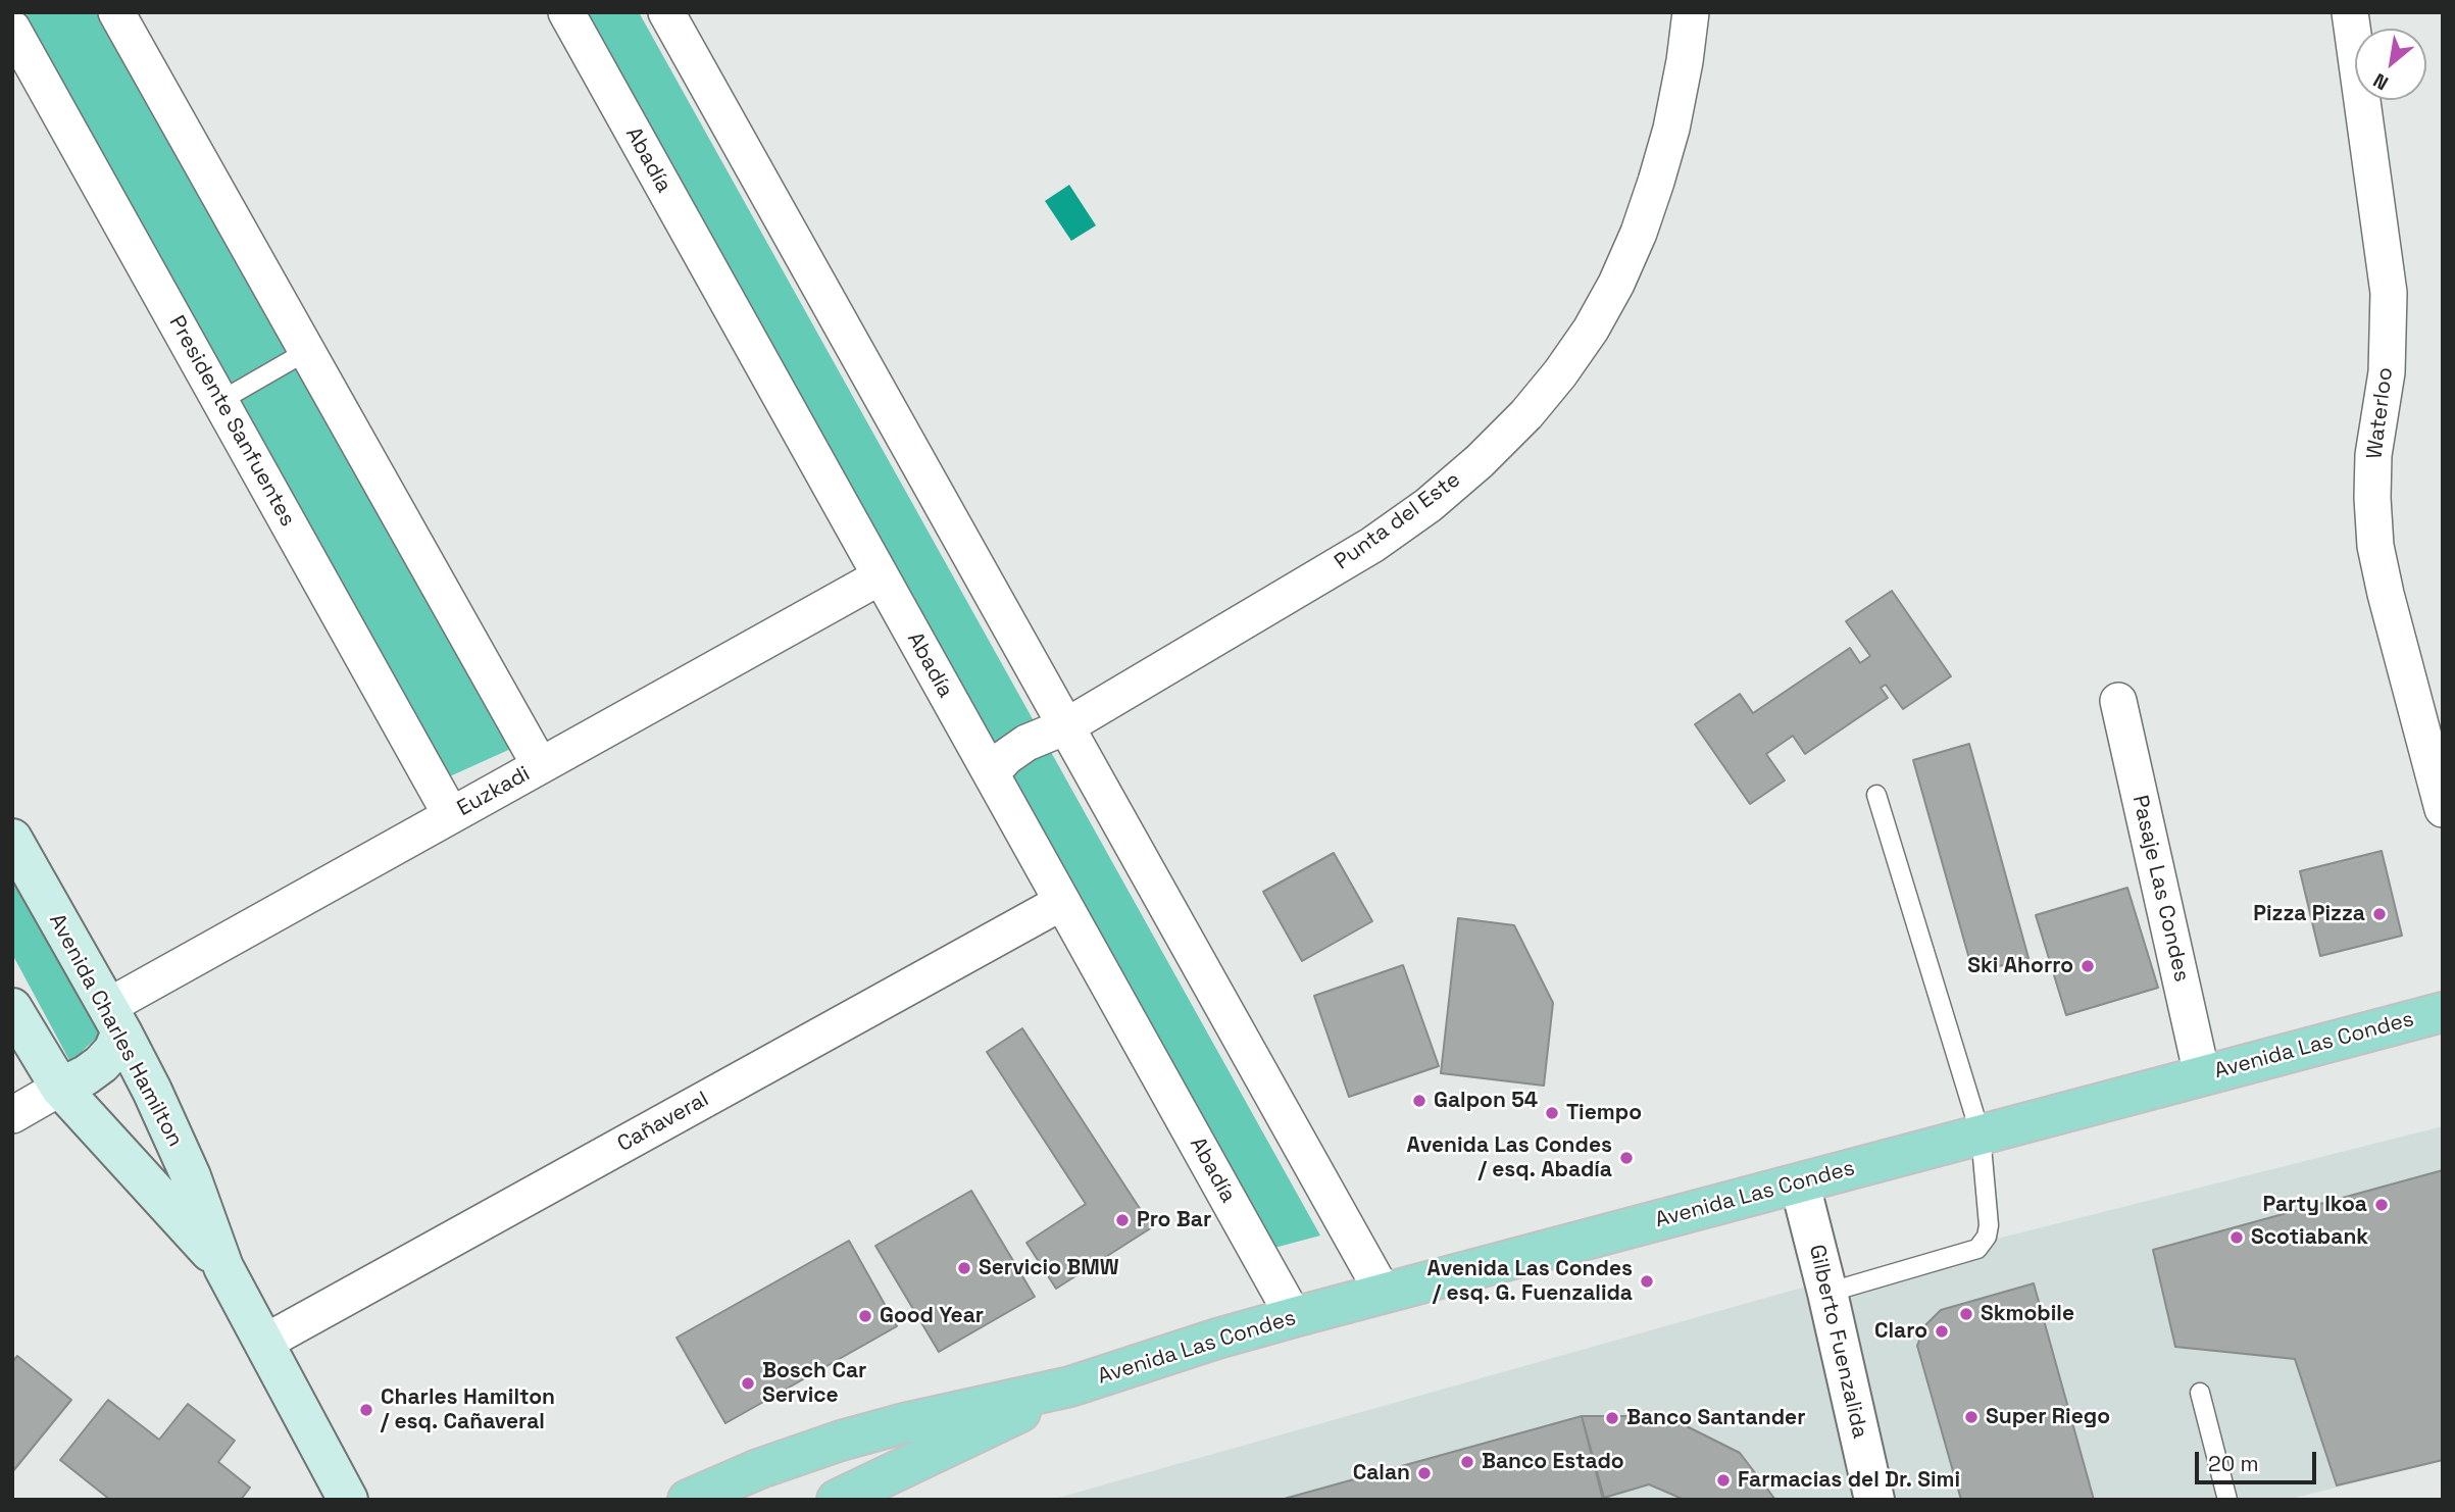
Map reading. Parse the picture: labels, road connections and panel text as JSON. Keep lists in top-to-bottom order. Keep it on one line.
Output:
{"streets":{"main road":["Avenida Charles Hamilton","Avenida Las Condes"],"street":["Abadía","Waterloo","Presidente Sanfuentes","Punta del Este","Euzkadi","Pasaje Las Condes","Cañaveral","Gilberto Fuenzalida"]},"crossings":[["Abadía","Punta del Este"],["Abadía","Euzkadi"],["Abadía","Avenida Las Condes"],["Abadía","Cañaveral"],["Presidente Sanfuentes","Euzkadi"],["Euzkadi","Avenida Charles Hamilton"],["Pasaje Las Condes","Avenida Las Condes"],["Avenida Charles Hamilton","Cañaveral"],["Avenida Las Condes","Gilberto Fuenzalida"]],"places":["Pizza Pizza","Ski Ahorro","Galpon 54","Tiempo","Avenida Las Condes / esq. Abadía","Party Ikoa","Pro Bar","Scotiabank","Servicio BMW","Avenida Las Condes / esq. G. Fuenzalida","Skmobile","Good Year","Claro","Bosch Car Service","Charles Hamilton / esq. Cañaveral","Super Riego","Banco Santander","Banco Estado","Calan","Farmacias del Dr. Simi"],"scale_bar":"20 m","north":"bottom left"}
